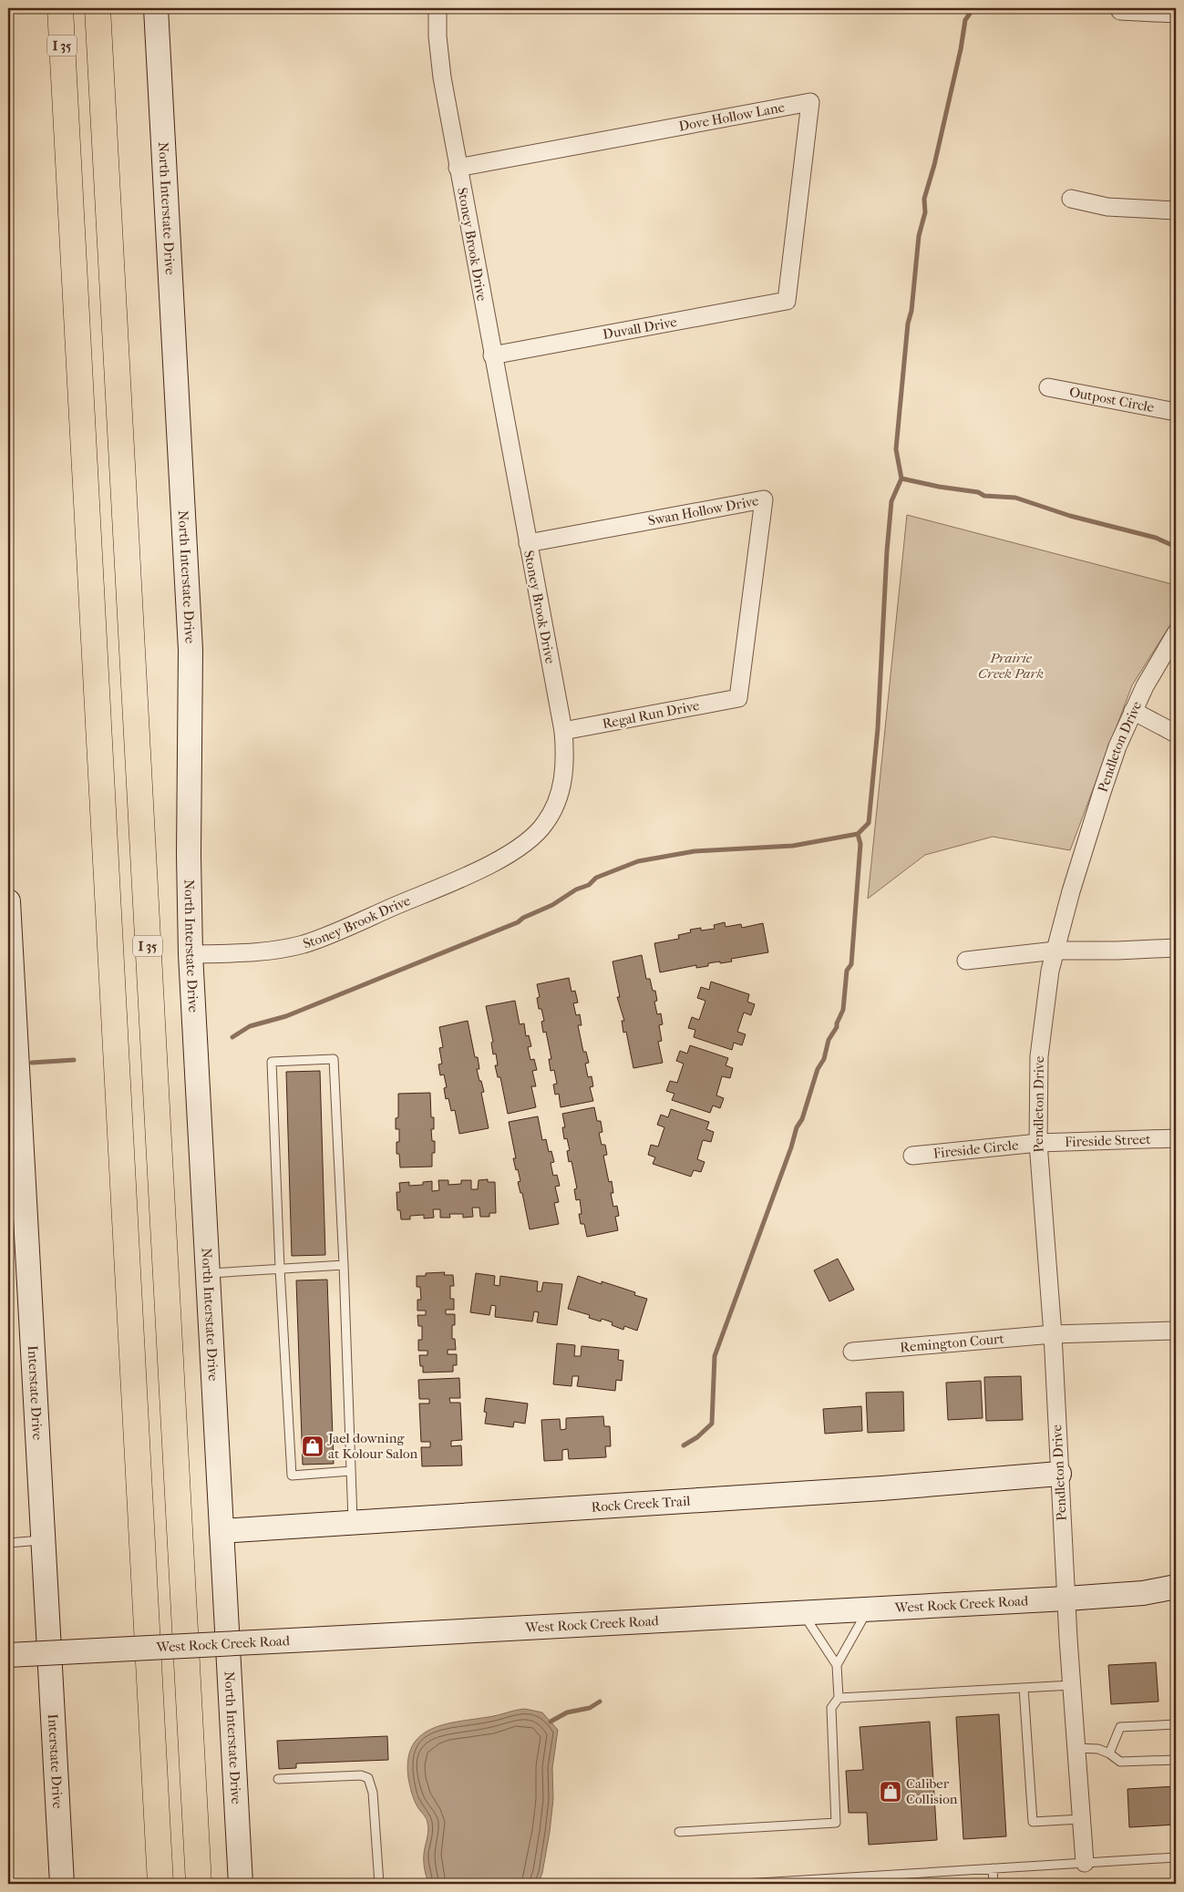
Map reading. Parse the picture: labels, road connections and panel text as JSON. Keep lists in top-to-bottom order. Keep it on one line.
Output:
{"streets":{"highway":["I 35"],"street":["Dove Hollow Lane","North Interstate Drive","Stoney Brook Drive","Duvall Drive","Outpost Circle","Swan Hollow Drive","Regal Run Drive","Pendleton Drive","Fireside Street","Fireside Circle","Remington Court","Interstate Drive","Rock Creek Trail","West Rock Creek Road"]},"crossings":[["Dove Hollow Lane","Stoney Brook Drive"],["Dove Hollow Lane","Duvall Drive"],["North Interstate Drive","Stoney Brook Drive"],["North Interstate Drive","Rock Creek Trail"],["Stoney Brook Drive","Duvall Drive"],["Stoney Brook Drive","Swan Hollow Drive"],["Stoney Brook Drive","Regal Run Drive"],["Swan Hollow Drive","Regal Run Drive"],["Pendleton Drive","Fireside Street"],["Pendleton Drive","Fireside Circle"],["Pendleton Drive","Remington Court"],["Pendleton Drive","Rock Creek Trail"],["Pendleton Drive","West Rock Creek Road"],["Fireside Street","Fireside Circle"]],"parks":["Prairie Creek Park"],"places":{"shop":["Jael downing at Kolour Salon","Caliber Collision"]}}
